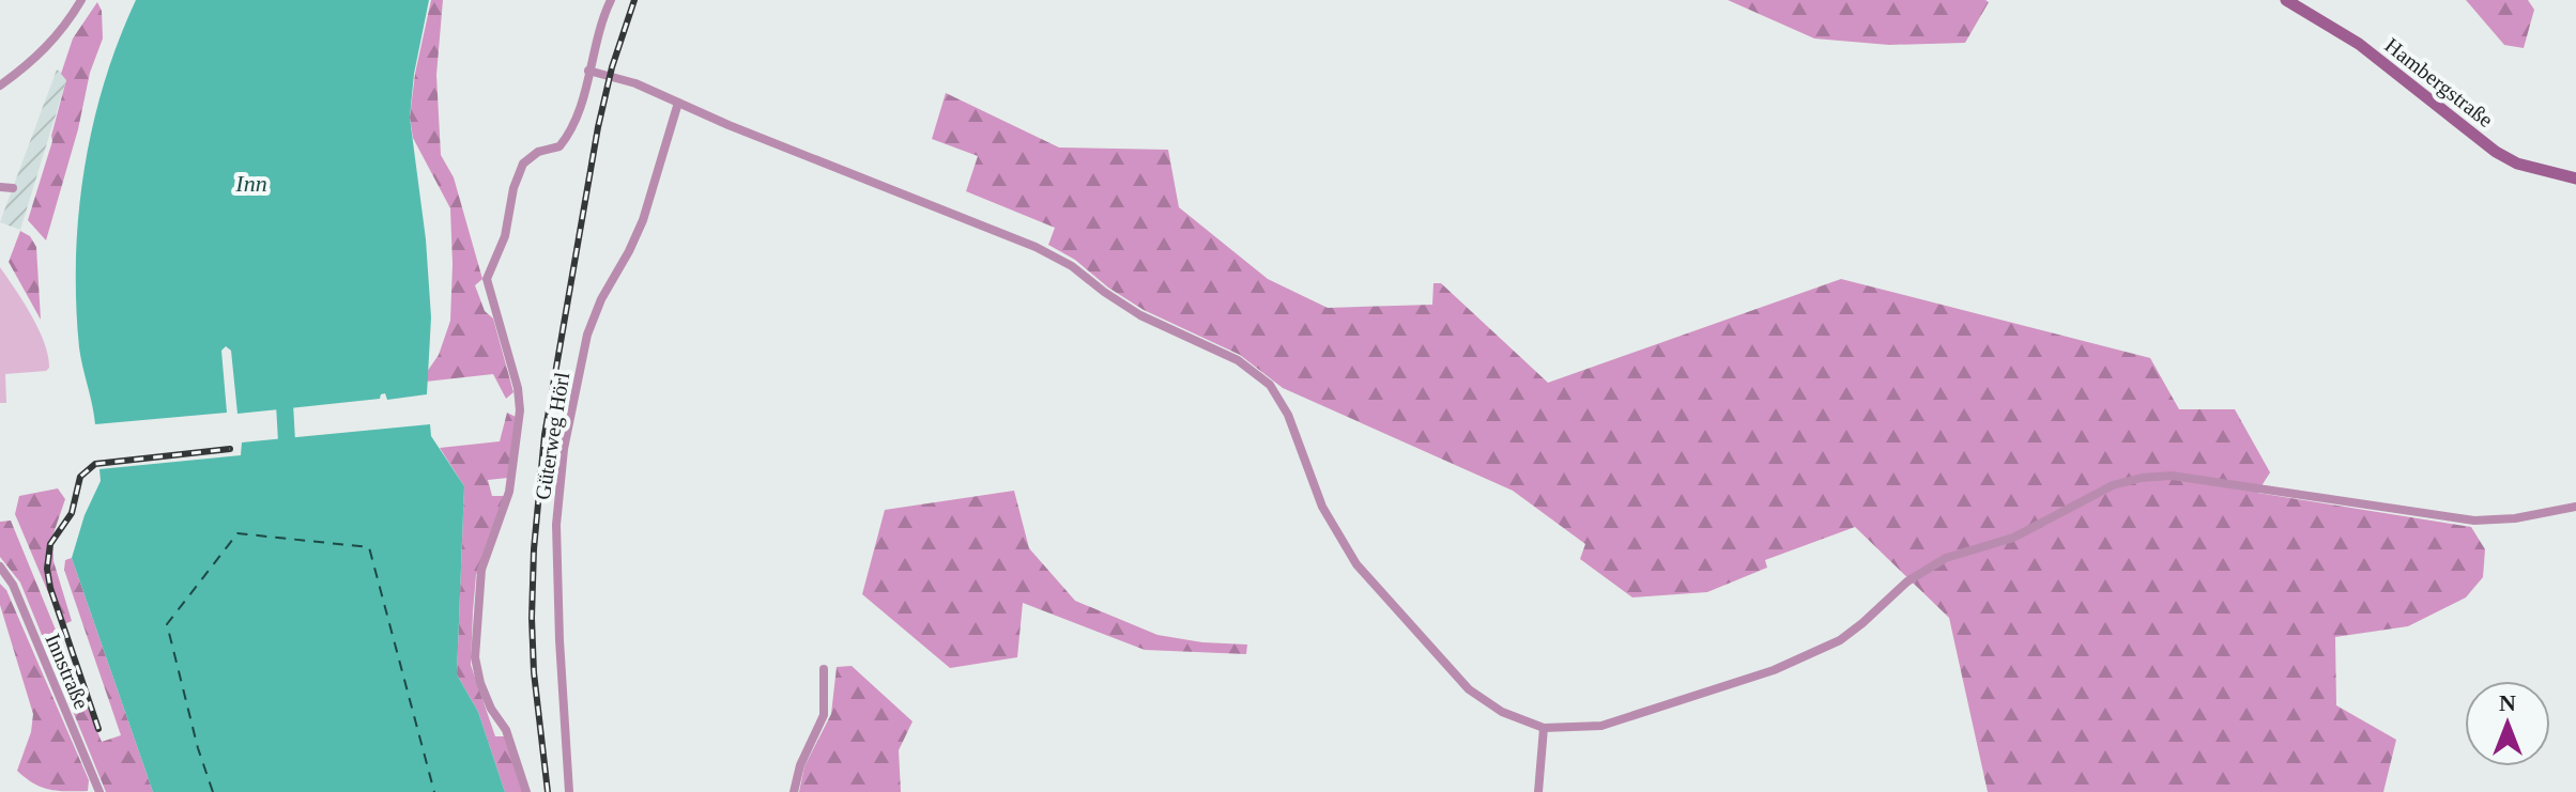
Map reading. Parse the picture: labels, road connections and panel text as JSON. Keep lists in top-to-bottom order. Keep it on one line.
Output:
{"streets":{"street":["Hambergstraße","Güterweg Hörl","Innstraße"]},"water":["Inn"],"north":"top"}
